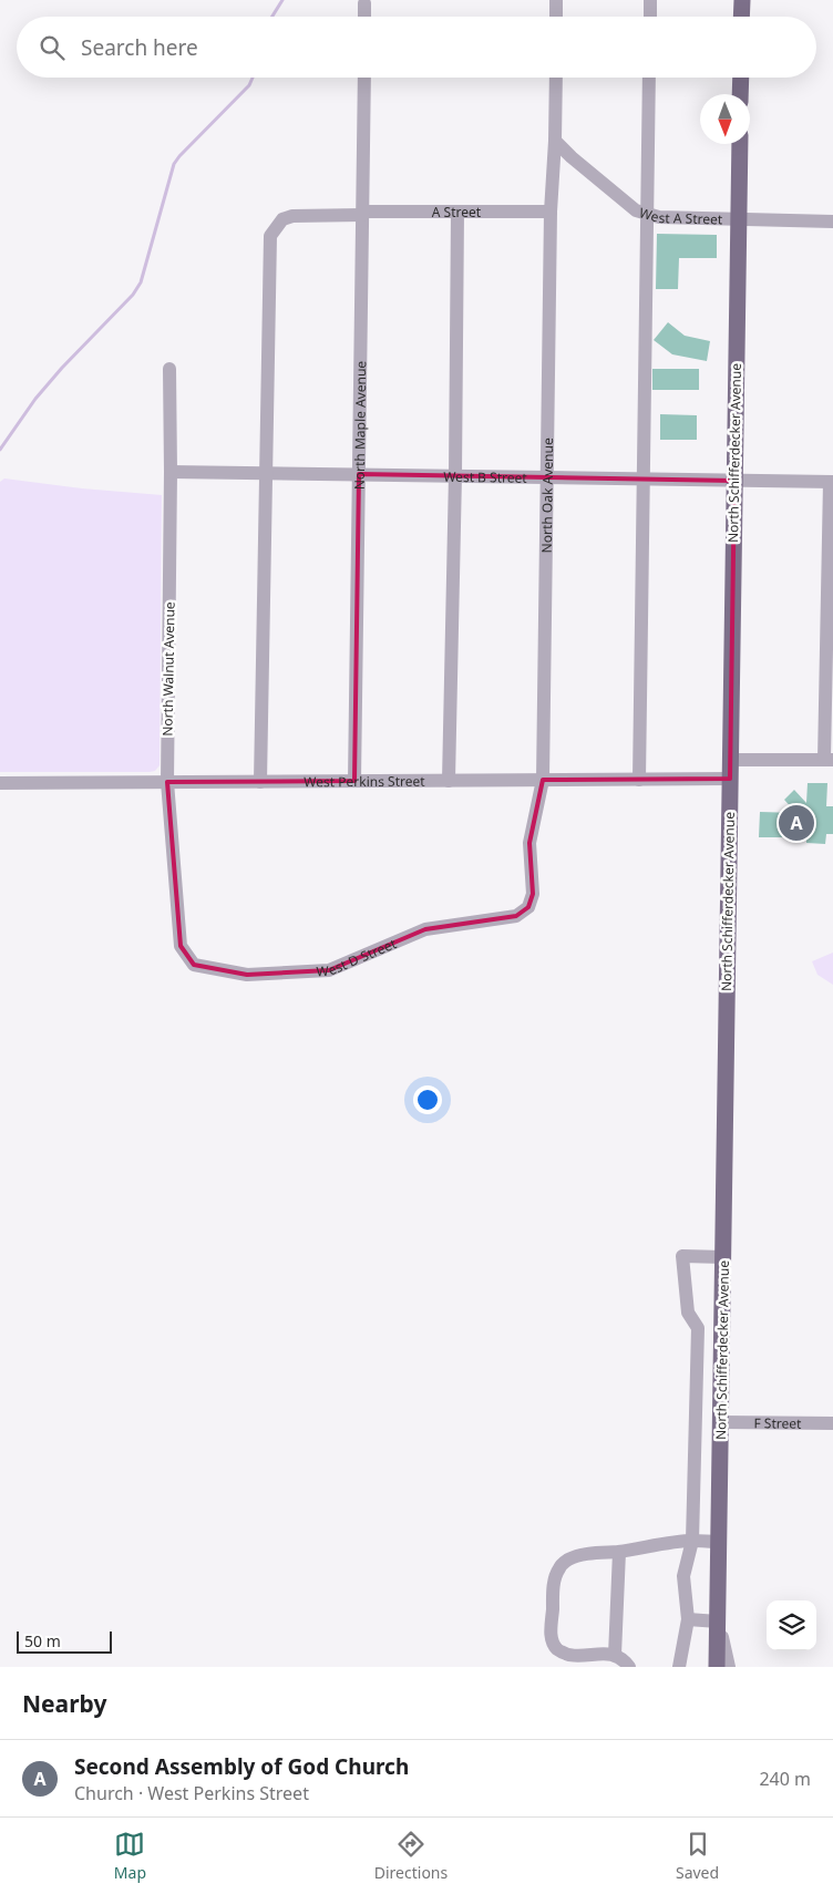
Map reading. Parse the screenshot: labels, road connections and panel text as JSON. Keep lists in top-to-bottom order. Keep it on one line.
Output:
{"streets":{"main road":["North Schifferdecker Avenue"],"street":["A Street","West A Street","North Maple Avenue","West B Street","North Oak Avenue","North Walnut Avenue","West Perkins Street","West D Street","F Street"]},"crossings":[["A Street","North Maple Avenue"],["A Street","West B Street"],["A Street","North Oak Avenue"],["A Street","West Perkins Street"],["West A Street","North Schifferdecker Avenue"],["West A Street","North Oak Avenue"],["North Maple Avenue","West B Street"],["North Maple Avenue","West Perkins Street"],["North Schifferdecker Avenue","West B Street"],["North Schifferdecker Avenue","West Perkins Street"],["North Schifferdecker Avenue","F Street"],["West B Street","North Oak Avenue"],["West B Street","North Walnut Avenue"],["North Oak Avenue","West Perkins Street"],["North Oak Avenue","West D Street"],["North Walnut Avenue","West Perkins Street"],["North Walnut Avenue","West D Street"]],"scale_bar":"50 m","north":"bottom","page":{"search":"Search here","pins":"A","scale":"50 m","heading":"Nearby","list":[{"mark":"A","name":"Second Assembly of God Church","note":"Church · West Perkins Street","value":"240 m"}],"nav":["Map","Directions","Saved"]}}
